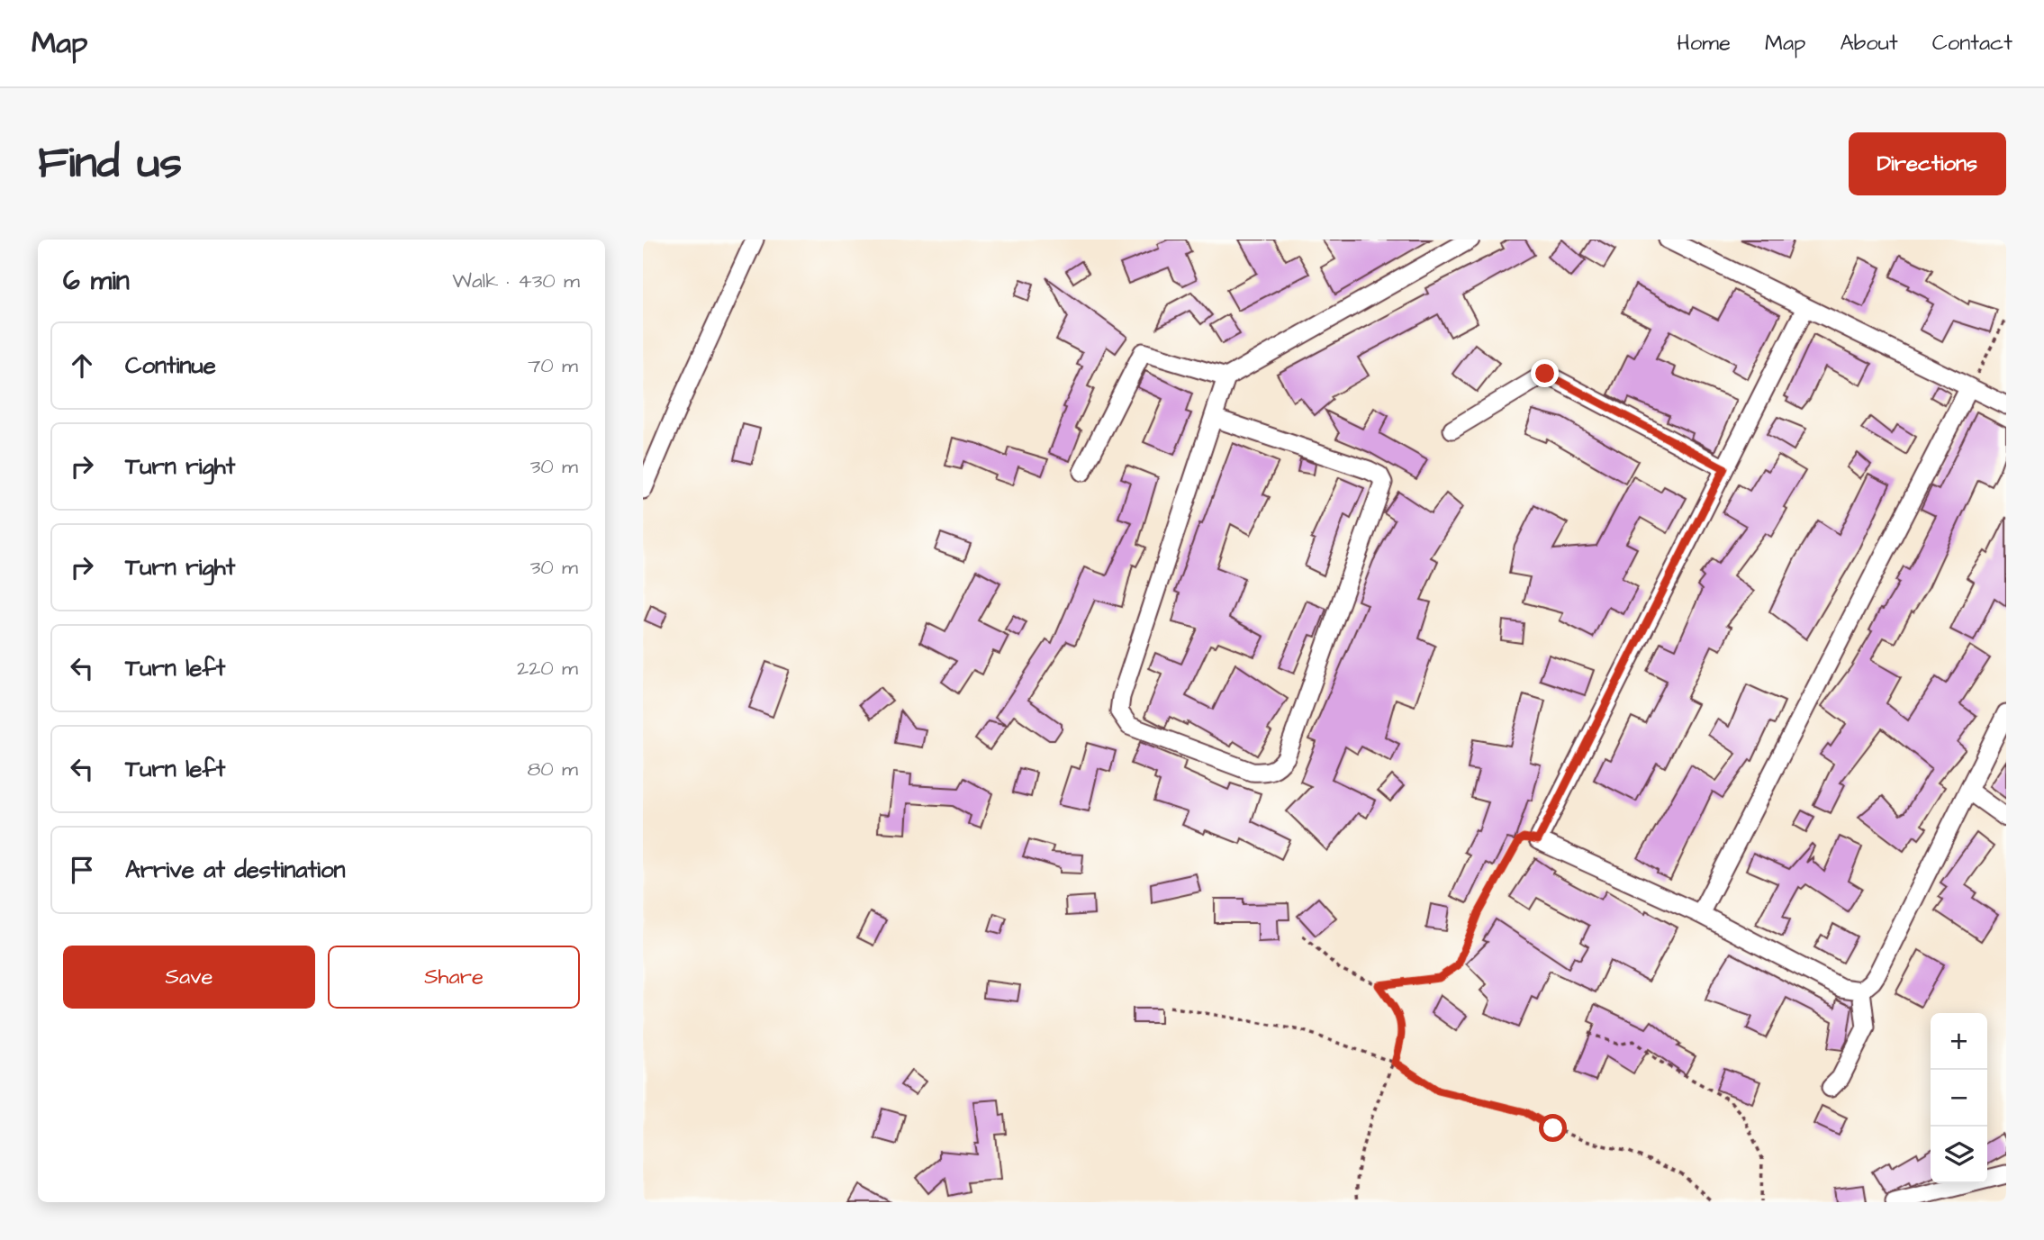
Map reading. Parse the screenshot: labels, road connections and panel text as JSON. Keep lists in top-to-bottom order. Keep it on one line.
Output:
{"page":{"header":"Map","nav":["Home","Map","About","Contact"],"buttons":["Directions",["Save","Share"]],"title":"Find us","heading":["6 min","Walk · 430 m"],"list":[["Continue","70 m"],["Turn right","30 m"],["Turn right","30 m"],["Turn left","220 m"],["Turn left","80 m"],"Arrive at destination"],"map_buttons":["+","−"]}}
